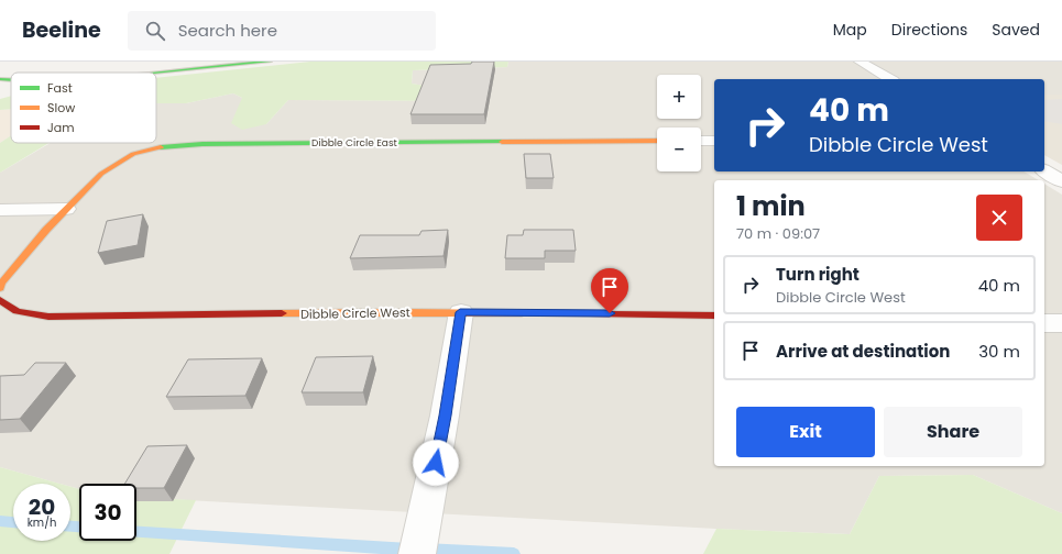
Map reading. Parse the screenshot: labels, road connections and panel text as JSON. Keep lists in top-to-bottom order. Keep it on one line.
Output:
{"streets":{"main road":["Dibble Circle East","Dibble Circle West"]},"legend":["Fast","Slow","Jam"],"page":{"header":"Beeline","search":"Search here","nav":["Map","Directions","Saved"],"map_buttons":["+","−"],"turn":["40 m","Dibble Circle West"],"heading":["1 min","70 m · 09:07"],"list":[{"name":"Turn right","note":"Dibble Circle West","value":"40 m"},{"name":"Arrive at destination","value":"30 m"}],"buttons":["Exit","Share"],"speed":"20 km/h","limit":"30"}}
